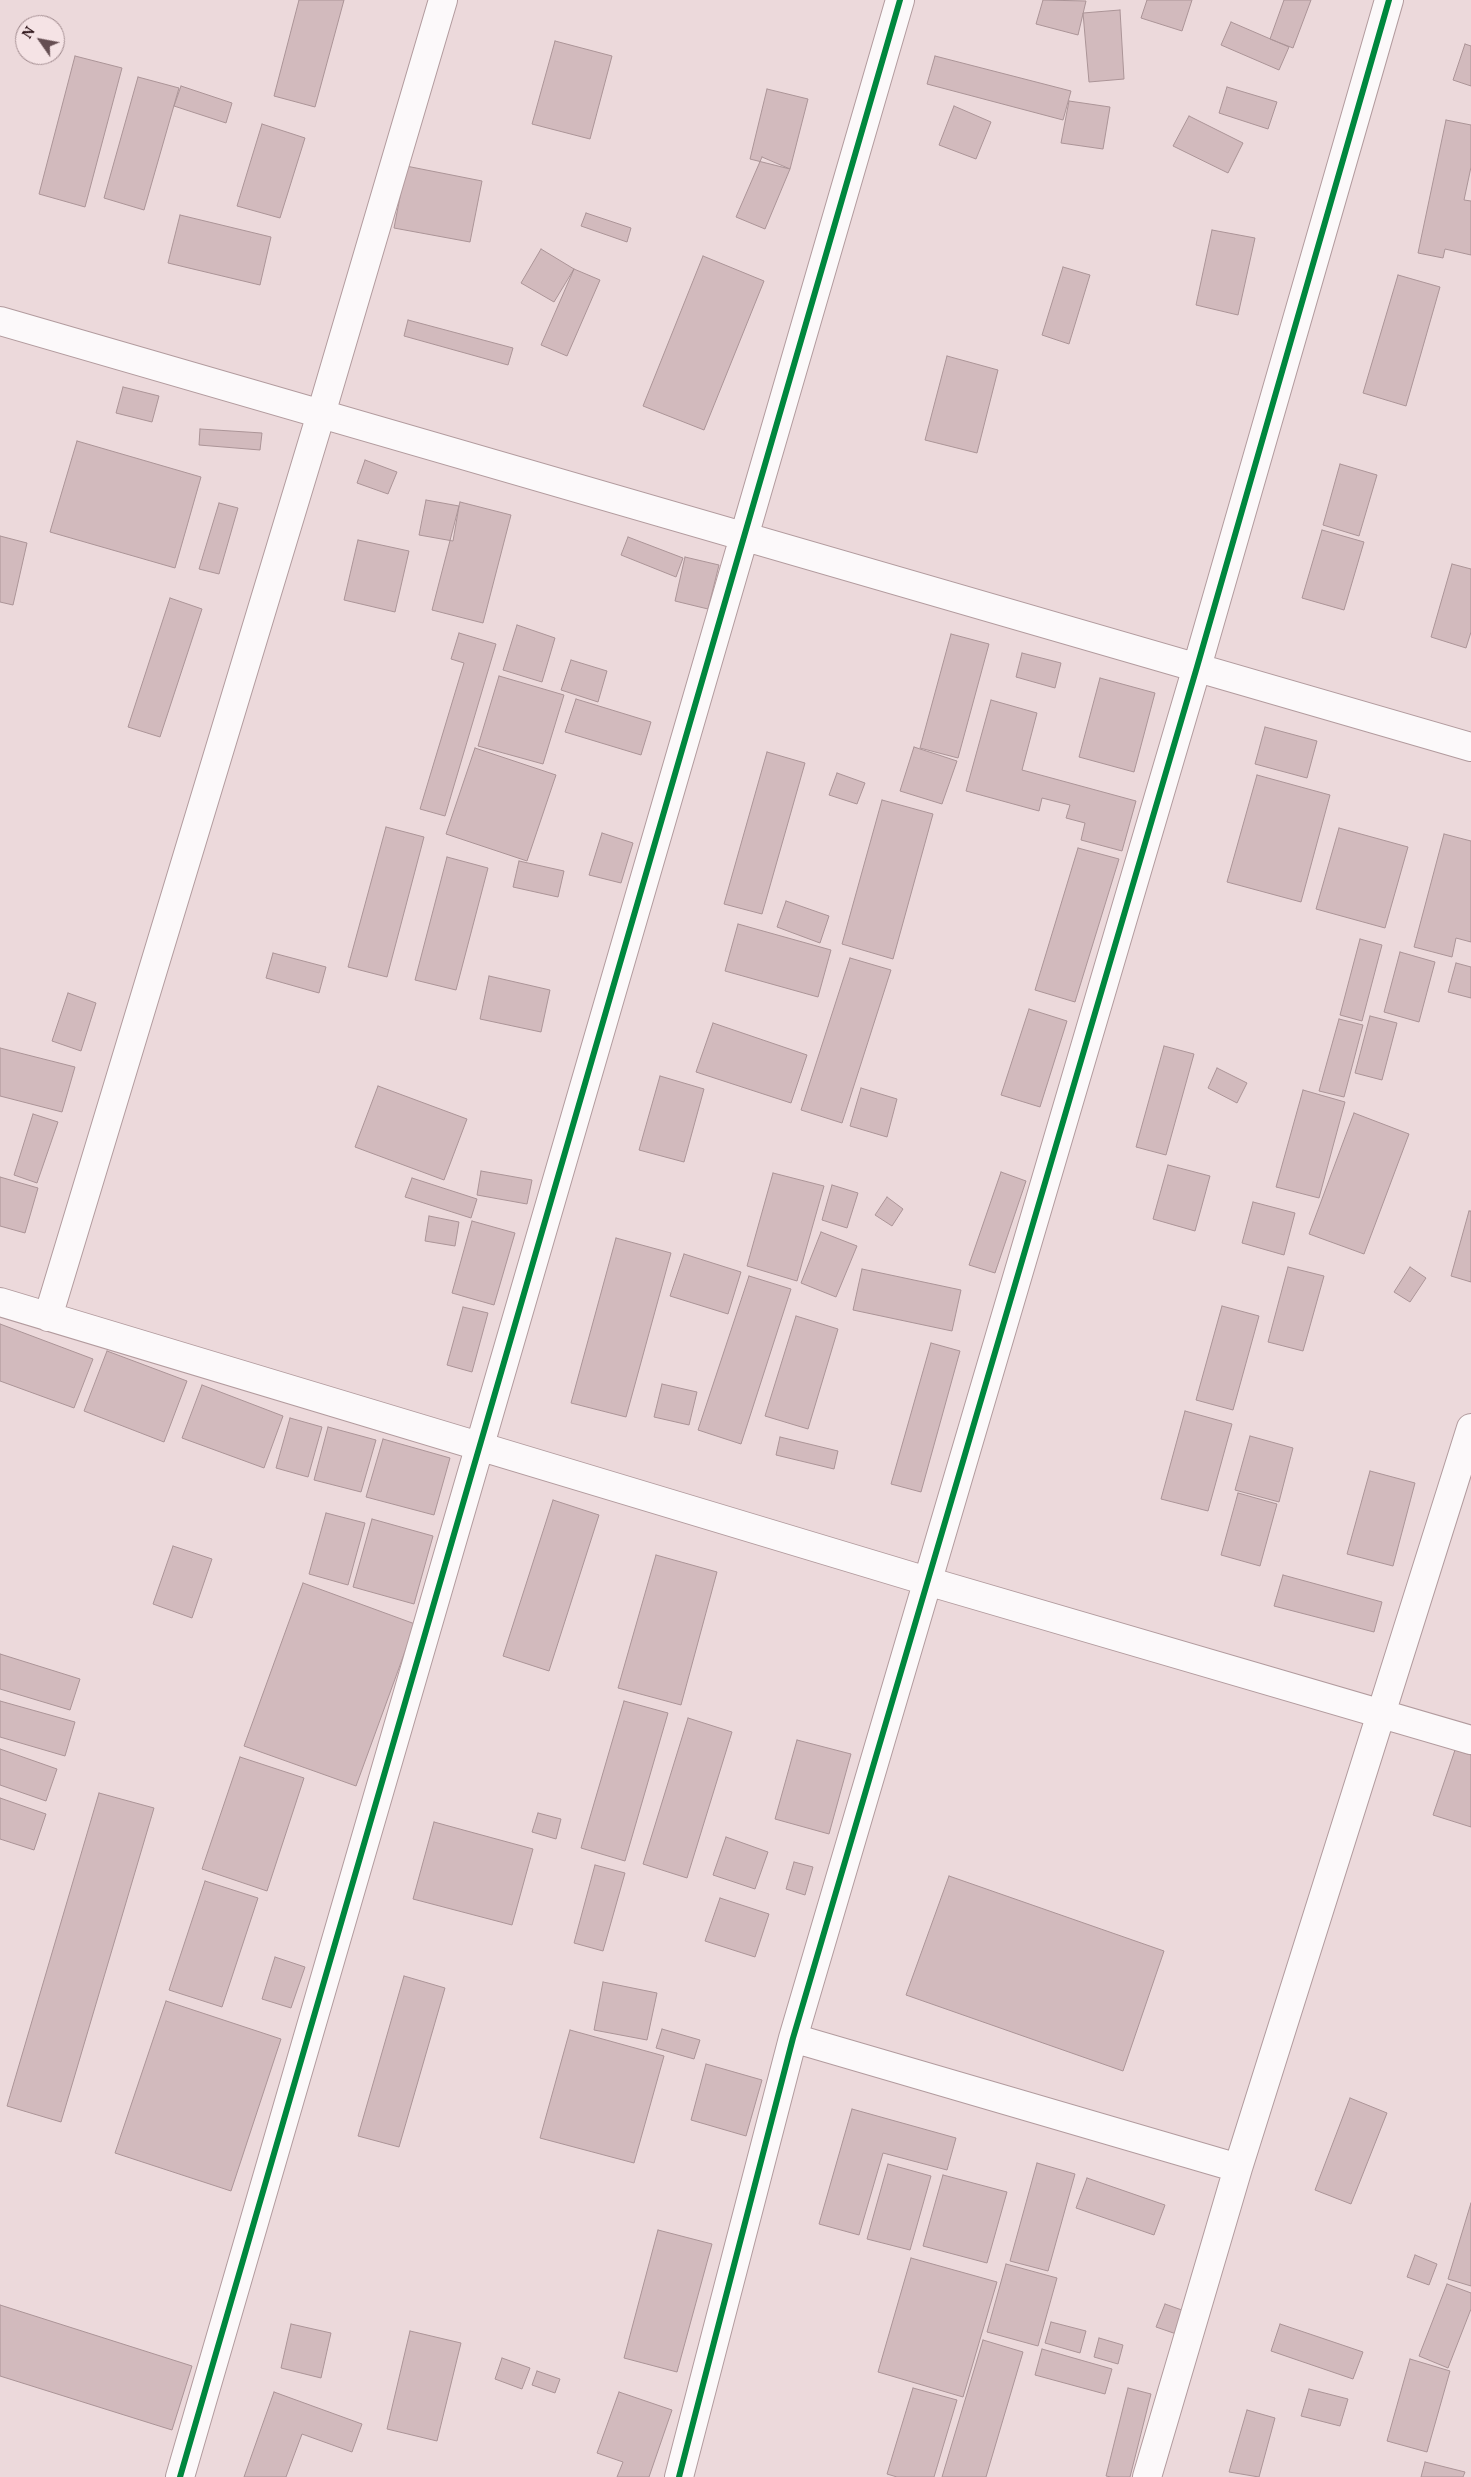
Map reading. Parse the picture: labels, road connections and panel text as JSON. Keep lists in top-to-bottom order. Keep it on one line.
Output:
{"north":"top left"}
